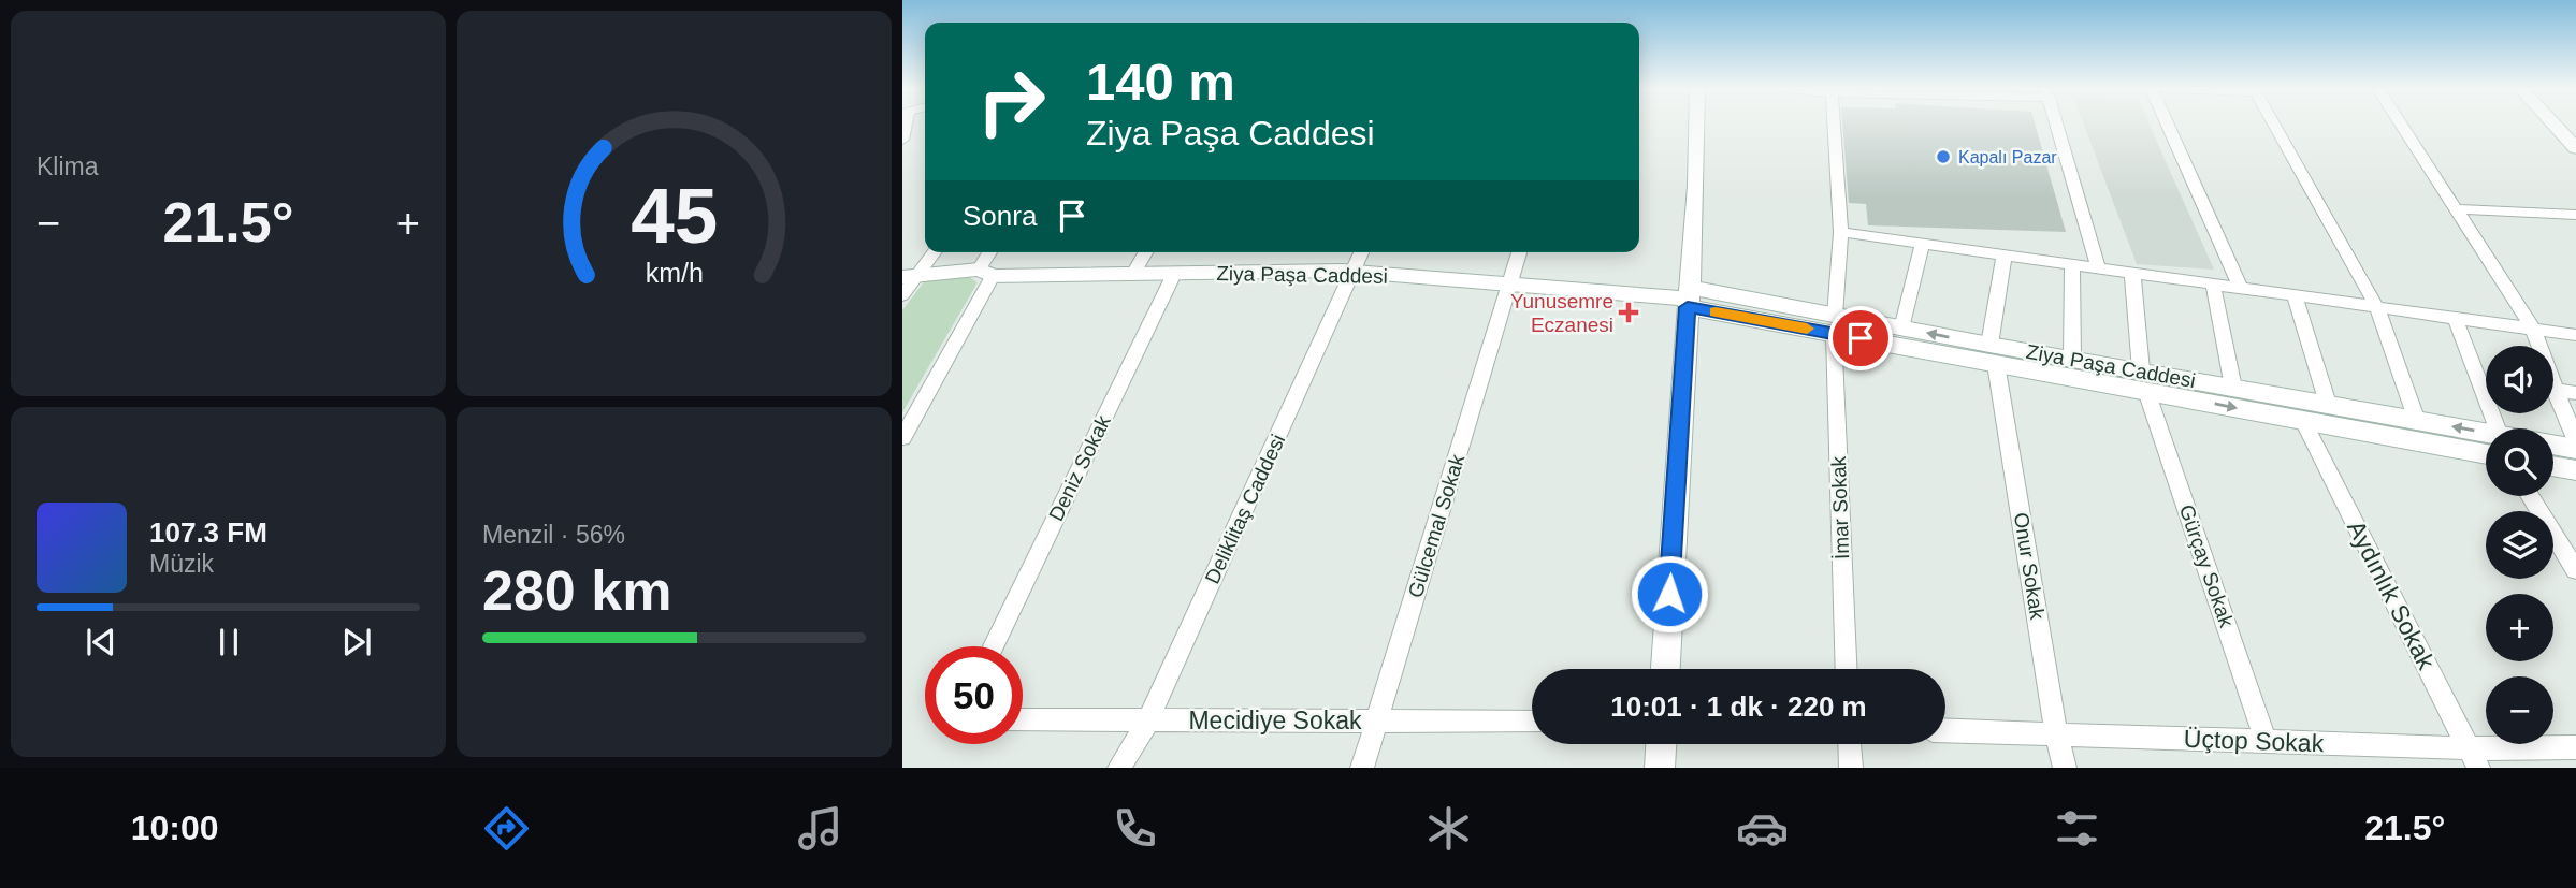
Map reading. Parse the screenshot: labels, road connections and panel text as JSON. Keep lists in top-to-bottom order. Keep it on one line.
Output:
{"streets":{"main road":["Ziya Paşa Caddesi"],"street":["Deniz Sokak","İmar Sokak","Deliklitaş Caddesi","Gülcemal Sokak","Onur Sokak","Gürçay Sokak","Aydınlık Sokak","Mecidiye Sokak","Üçtop Sokak"]},"crossings":[["Ziya Paşa Caddesi","Deniz Sokak"],["Ziya Paşa Caddesi","İmar Sokak"],["Ziya Paşa Caddesi","Deliklitaş Caddesi"],["Ziya Paşa Caddesi","Gülcemal Sokak"],["Ziya Paşa Caddesi","Onur Sokak"],["Ziya Paşa Caddesi","Gürçay Sokak"],["Ziya Paşa Caddesi","Aydınlık Sokak"],["Deliklitaş Caddesi","Mecidiye Sokak"],["Gülcemal Sokak","Mecidiye Sokak"],["Onur Sokak","Üçtop Sokak"],["Gürçay Sokak","Üçtop Sokak"],["Aydınlık Sokak","Üçtop Sokak"]],"places":{"other":["Kapalı Pazar"],"health":["Yunusemre Eczanesi"]},"page":{"tile":["Klima",["Menzil · 56%","280 km"]],"turn":["140 m","Ziya Paşa Caddesi"],"then":"Sonra","heat":["−","21.5°","+"],"map_buttons":["+","−"],"song":["107.3 FM","Müzik"],"limit":"50","trip":"10:01 · 1 dk · 220 m","tabs":["10:00","21.5°"],"gauge":["45","km/h"]}}
